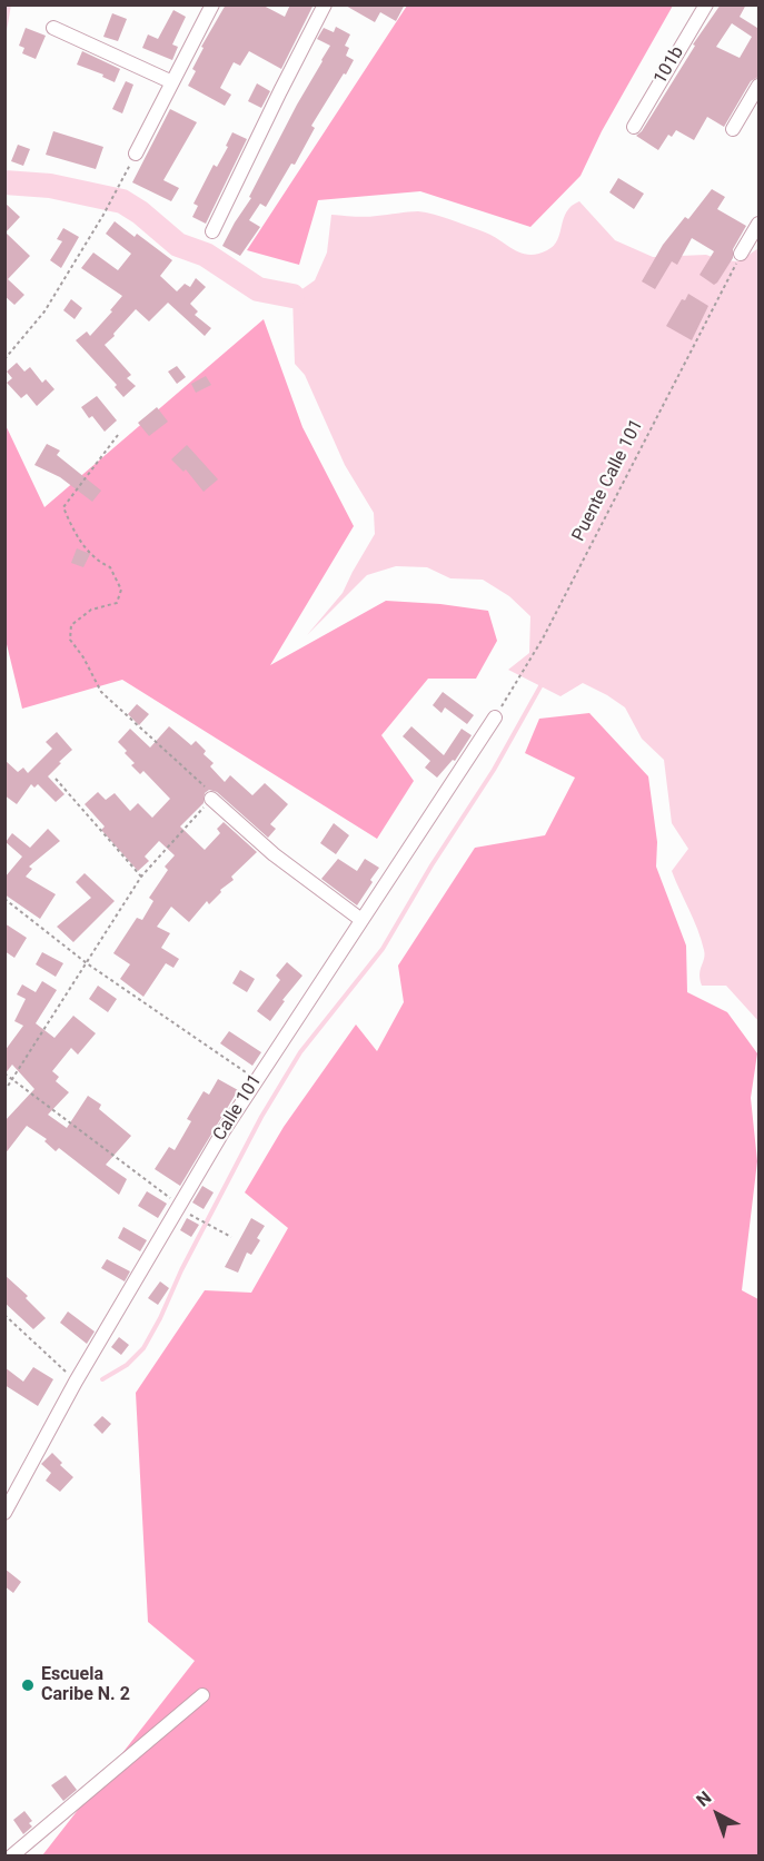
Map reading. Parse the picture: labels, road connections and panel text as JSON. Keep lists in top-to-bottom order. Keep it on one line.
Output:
{"streets":{"street":["101b","Calle 101"],"path":["Puente Calle 101"]},"crossings":[["Puente Calle 101","Calle 101"]],"places":["Escuela Caribe N. 2"],"north":"top left"}
